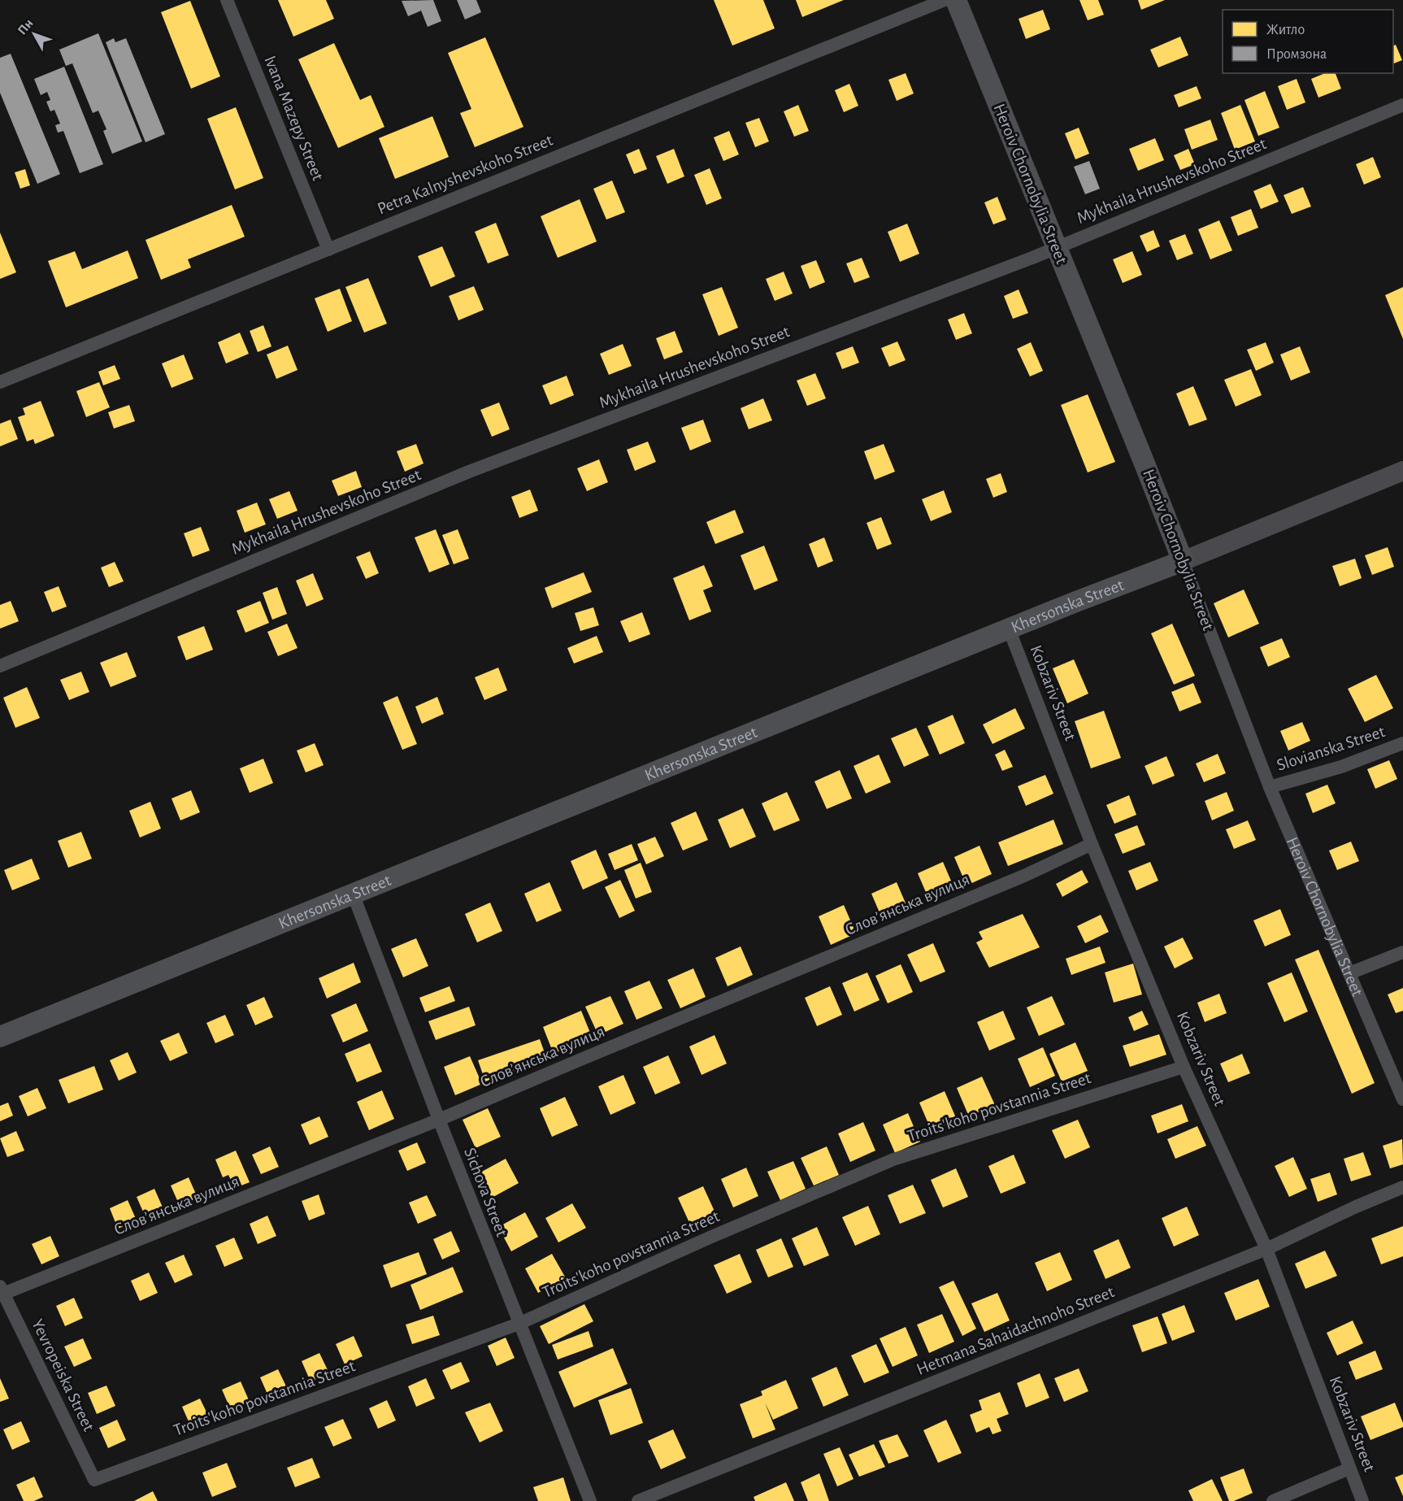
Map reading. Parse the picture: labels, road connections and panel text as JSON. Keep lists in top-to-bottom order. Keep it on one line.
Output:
{"streets":{"main road":["Heroiv Chornobylia Street","Khersonska Street"],"street":["Ivana Mazepy Street","Petra Kalnyshevskoho Street","Mykhaila Hrushevskoho Street","Kobzariv Street","Slovianska Street","Словʼянська вулиця","Troits'koho povstannia Street","Sichova Street","Hetmana Sahaidachnoho Street","Yevropeiska Street"]},"crossings":[["Ivana Mazepy Street","Petra Kalnyshevskoho Street"],["Mykhaila Hrushevskoho Street","Heroiv Chornobylia Street"],["Heroiv Chornobylia Street","Khersonska Street"],["Heroiv Chornobylia Street","Slovianska Street"],["Khersonska Street","Kobzariv Street"],["Khersonska Street","Sichova Street"],["Kobzariv Street","Словʼянська вулиця"],["Kobzariv Street","Troits'koho povstannia Street"],["Kobzariv Street","Hetmana Sahaidachnoho Street"],["Словʼянська вулиця","Sichova Street"],["Словʼянська вулиця","Yevropeiska Street"],["Troits'koho povstannia Street","Sichova Street"],["Troits'koho povstannia Street","Yevropeiska Street"]],"legend":["Житло","Промзона"],"north":"top left"}
